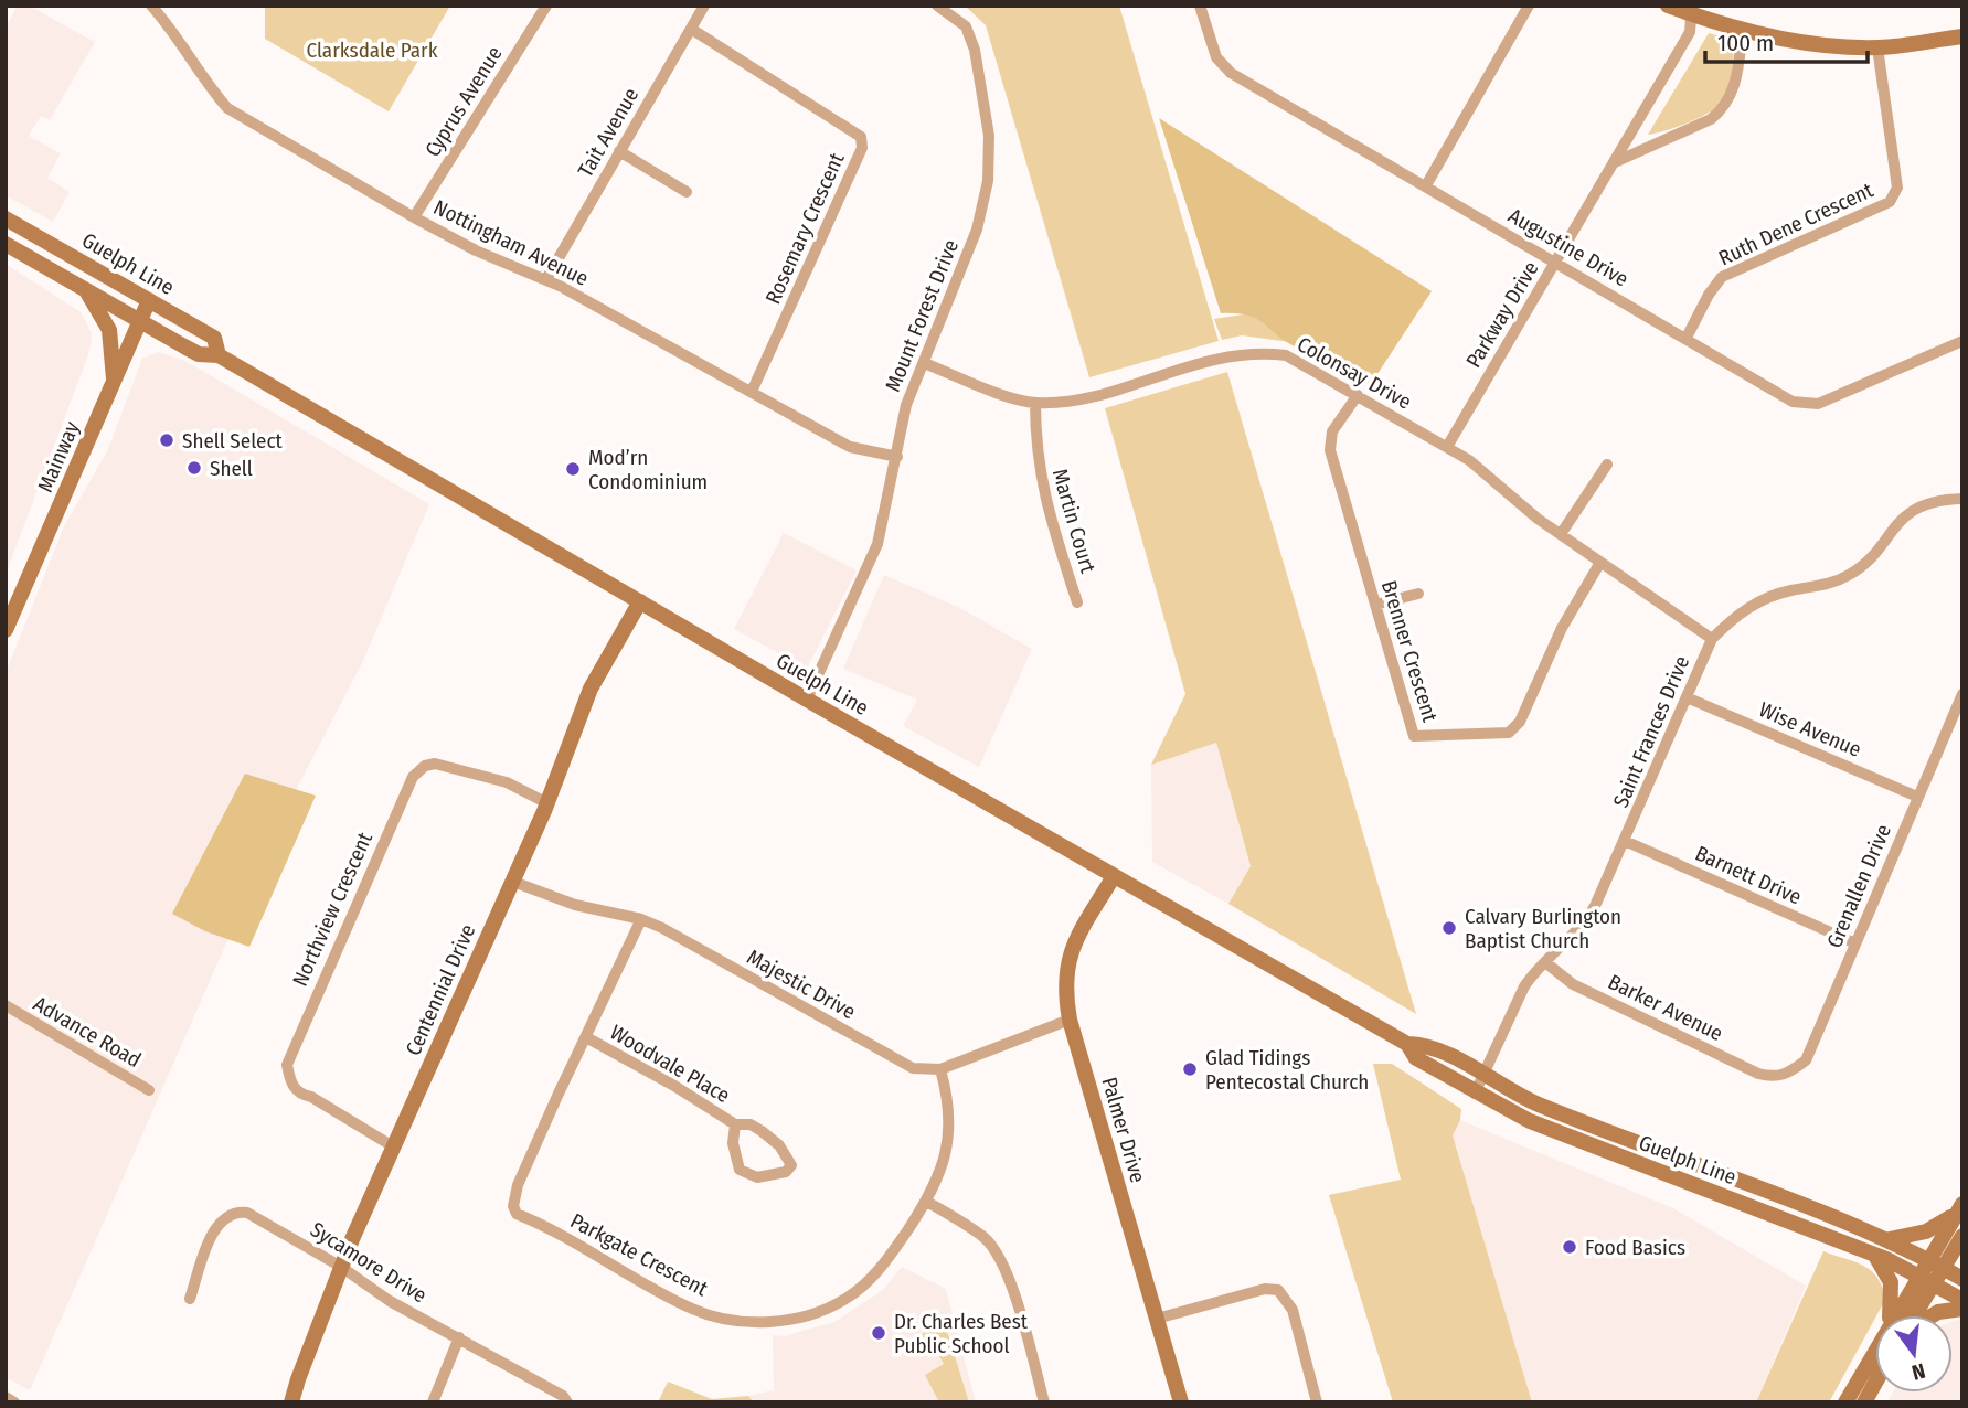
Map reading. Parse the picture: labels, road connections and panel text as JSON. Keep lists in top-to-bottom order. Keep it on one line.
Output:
{"streets":{"main road":["Guelph Line","Mainway","Centennial Drive","Palmer Drive"],"street":["Cyprus Avenue","Tait Avenue","Ruth Dene Crescent","Rosemary Crescent","Nottingham Avenue","Augustine Drive","Parkway Drive","Mount Forest Drive","Colonsay Drive","Martin Court","Brenner Crescent","Wise Avenue","Saint Frances Drive","Barnett Drive","Grenallen Drive","Northview Crescent","Majestic Drive","Barker Avenue","Advance Road","Woodvale Place","Parkgate Crescent","Sycamore Drive"]},"crossings":[["Cyprus Avenue","Nottingham Avenue"],["Tait Avenue","Rosemary Crescent"],["Tait Avenue","Nottingham Avenue"],["Ruth Dene Crescent","Augustine Drive"],["Rosemary Crescent","Nottingham Avenue"],["Nottingham Avenue","Mount Forest Drive"],["Augustine Drive","Parkway Drive"],["Guelph Line","Mount Forest Drive"],["Guelph Line","Mainway"],["Guelph Line","Saint Frances Drive"],["Guelph Line","Centennial Drive"],["Guelph Line","Palmer Drive"],["Parkway Drive","Colonsay Drive"],["Mount Forest Drive","Colonsay Drive"],["Colonsay Drive","Martin Court"],["Colonsay Drive","Brenner Crescent"],["Colonsay Drive","Saint Frances Drive"],["Wise Avenue","Saint Frances Drive"],["Wise Avenue","Grenallen Drive"],["Saint Frances Drive","Barnett Drive"],["Saint Frances Drive","Barker Avenue"],["Barnett Drive","Grenallen Drive"],["Grenallen Drive","Barker Avenue"],["Northview Crescent","Centennial Drive"],["Majestic Drive","Centennial Drive"],["Majestic Drive","Parkgate Crescent"],["Centennial Drive","Sycamore Drive"],["Woodvale Place","Parkgate Crescent"]],"parks":["Clarksdale Park"],"places":["Shell Select","Shell","Mod’rn Condominium","Calvary Burlington Baptist Church","Glad Tidings Pentecostal Church","Food Basics","Dr. Charles Best Public School"],"scale_bar":"100 m","north":"bottom"}
